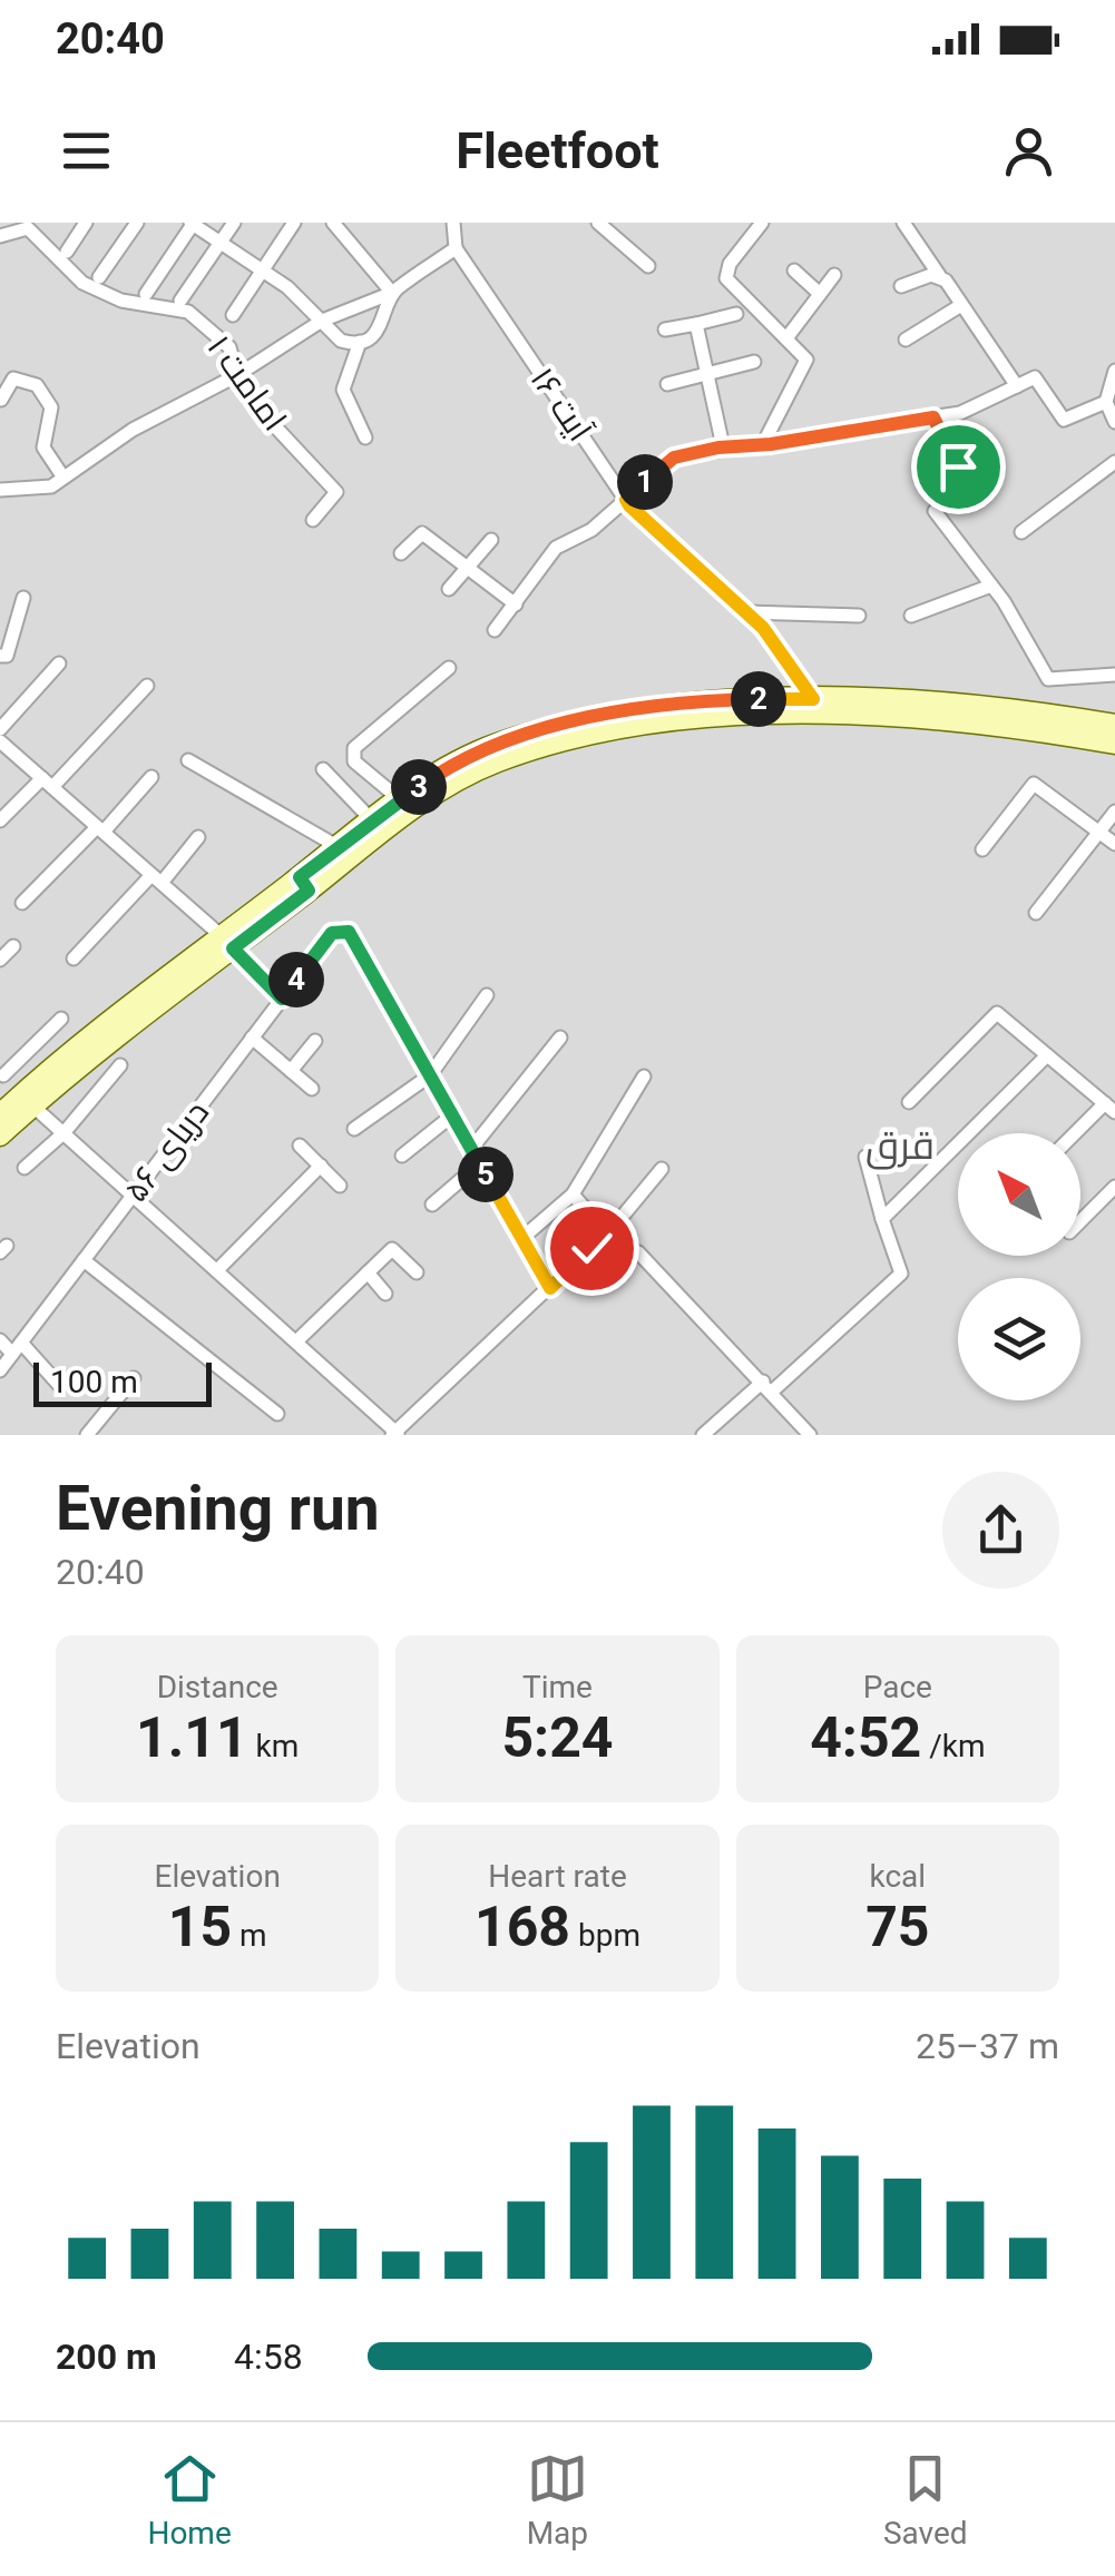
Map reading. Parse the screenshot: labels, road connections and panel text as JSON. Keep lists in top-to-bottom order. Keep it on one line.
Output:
{"streets":{"street":["امامت ۱","آیت ۱۶","دریای ۵۶"]},"districts":["قرق"],"scale_bar":"100 m","north":"top left","page":{"status":"20:40","header":"Fleetfoot","pins":["1","2","3","4","5"],"scale":"100 m","heading":["Evening run","20:40"],"stats":[["Distance","1.11 km"],["Time","5:24"],["Pace","4:52 /km"],["Elevation","15 m"],["Heart rate","168 bpm"],["kcal","75"]],"chart":["Elevation","25–37 m"],"list":[{"name":"200 m","note":"4:58"}],"tabs":["Home","Map","Saved"]}}
